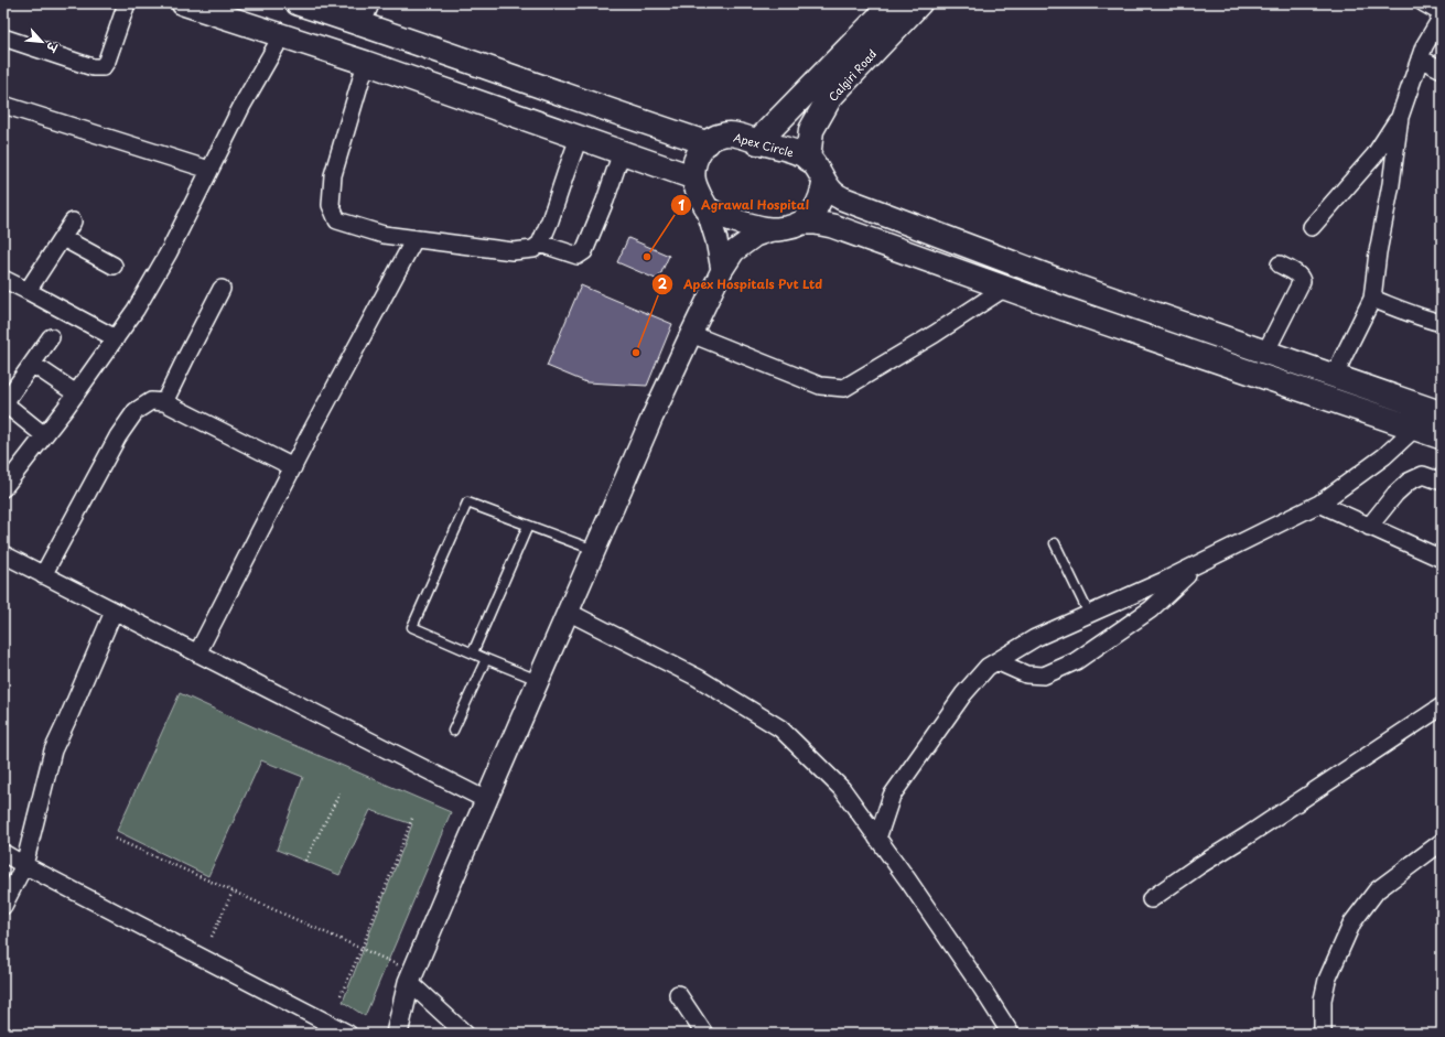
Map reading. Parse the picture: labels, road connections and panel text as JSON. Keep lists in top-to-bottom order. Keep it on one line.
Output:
{"streets":{"main road":["Calgiri Road","Apex Circle"]},"crossings":[["Calgiri Road","Apex Circle"]],"places":["Agrawal Hospital","Apex Hospitals Pvt Ltd"],"north":"bottom right"}
